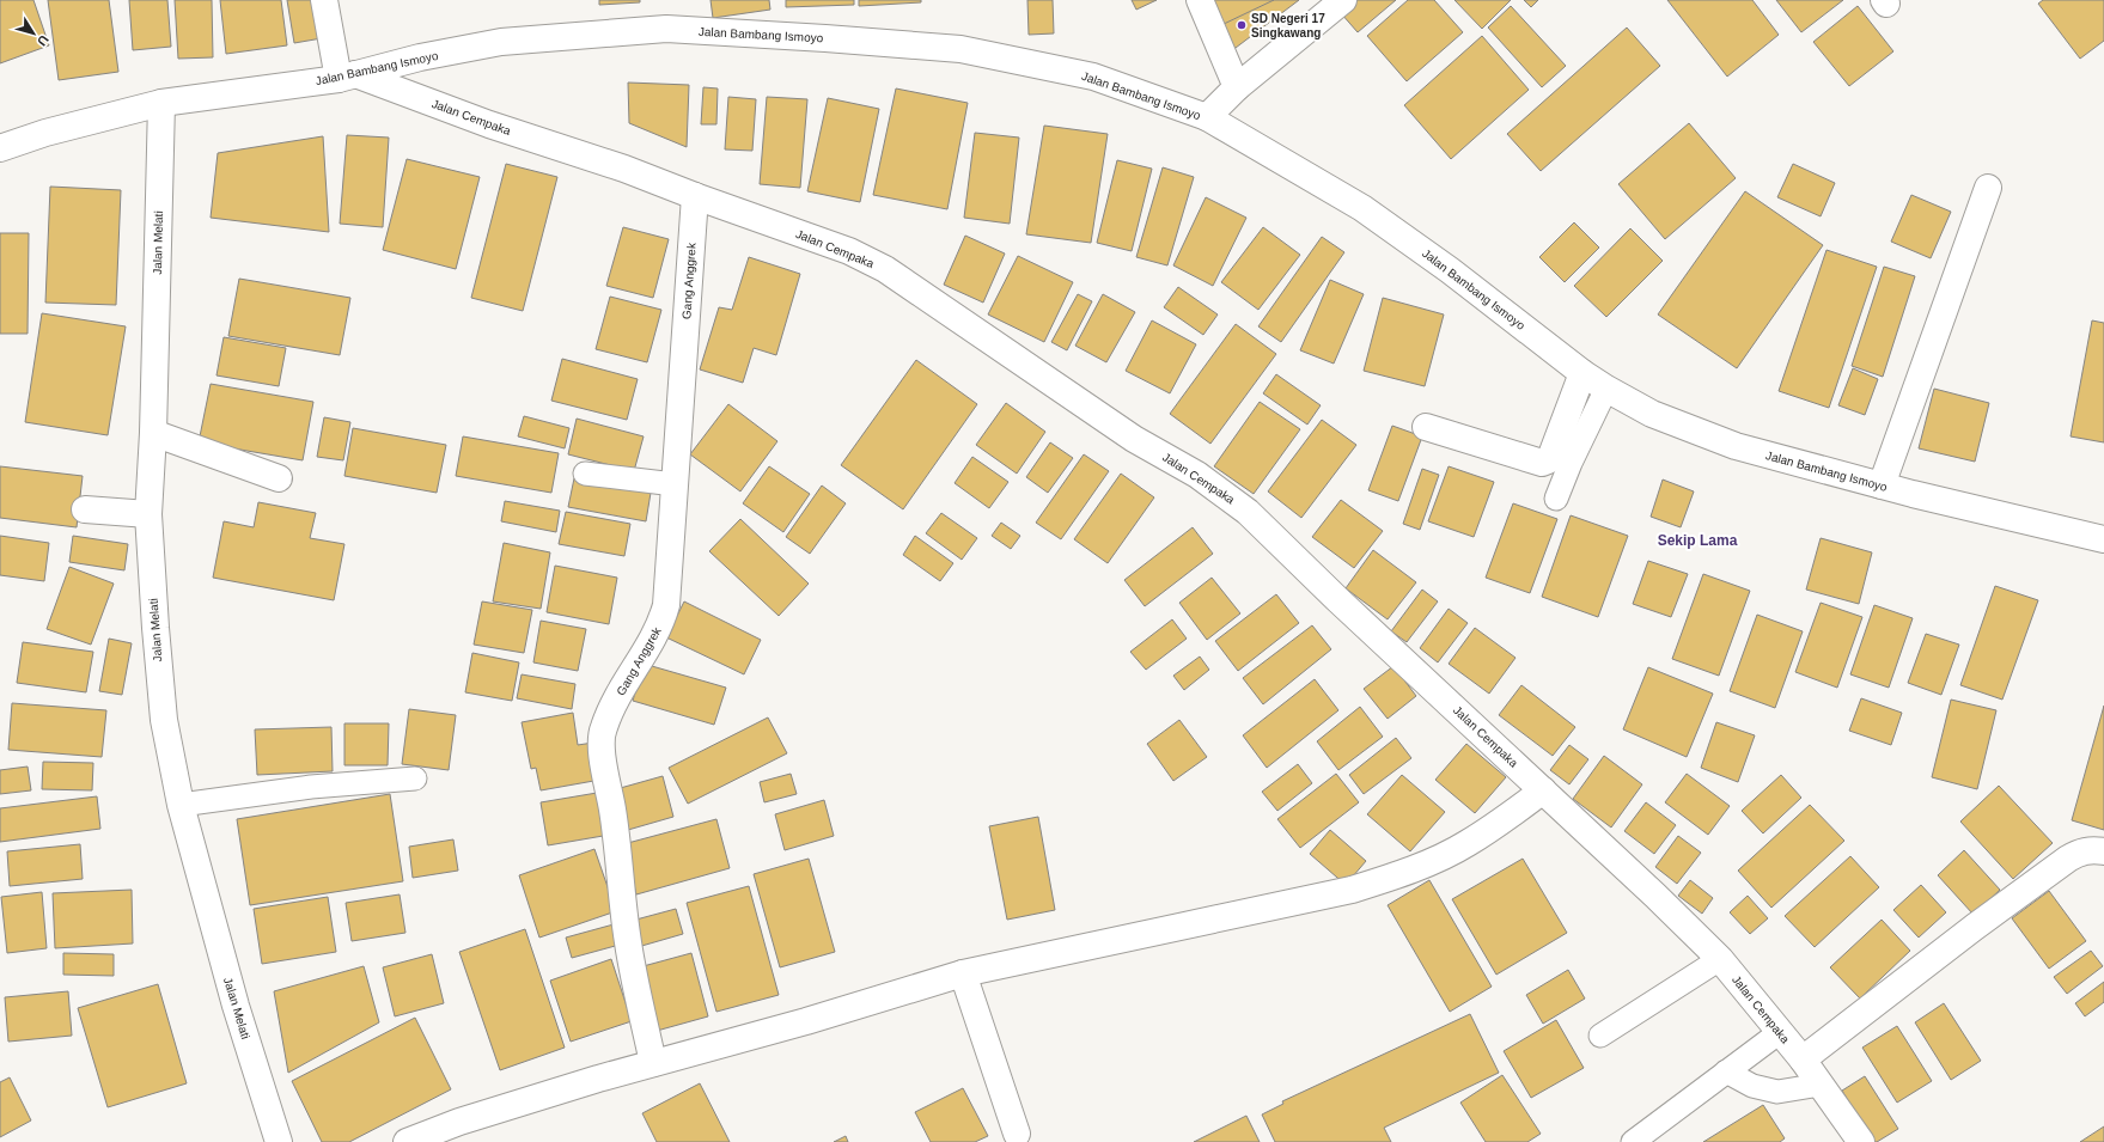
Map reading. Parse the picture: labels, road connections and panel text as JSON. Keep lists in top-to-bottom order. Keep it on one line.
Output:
{"streets":{"street":["Jalan Bambang Ismoyo","Jalan Cempaka","Jalan Melati","Gang Anggrek"]},"crossings":[["Jalan Bambang Ismoyo","Jalan Cempaka"],["Jalan Bambang Ismoyo","Jalan Melati"],["Jalan Cempaka","Gang Anggrek"]],"districts":["Sekip Lama"],"places":["SD Negeri 17 Singkawang"],"north":"bottom right"}
